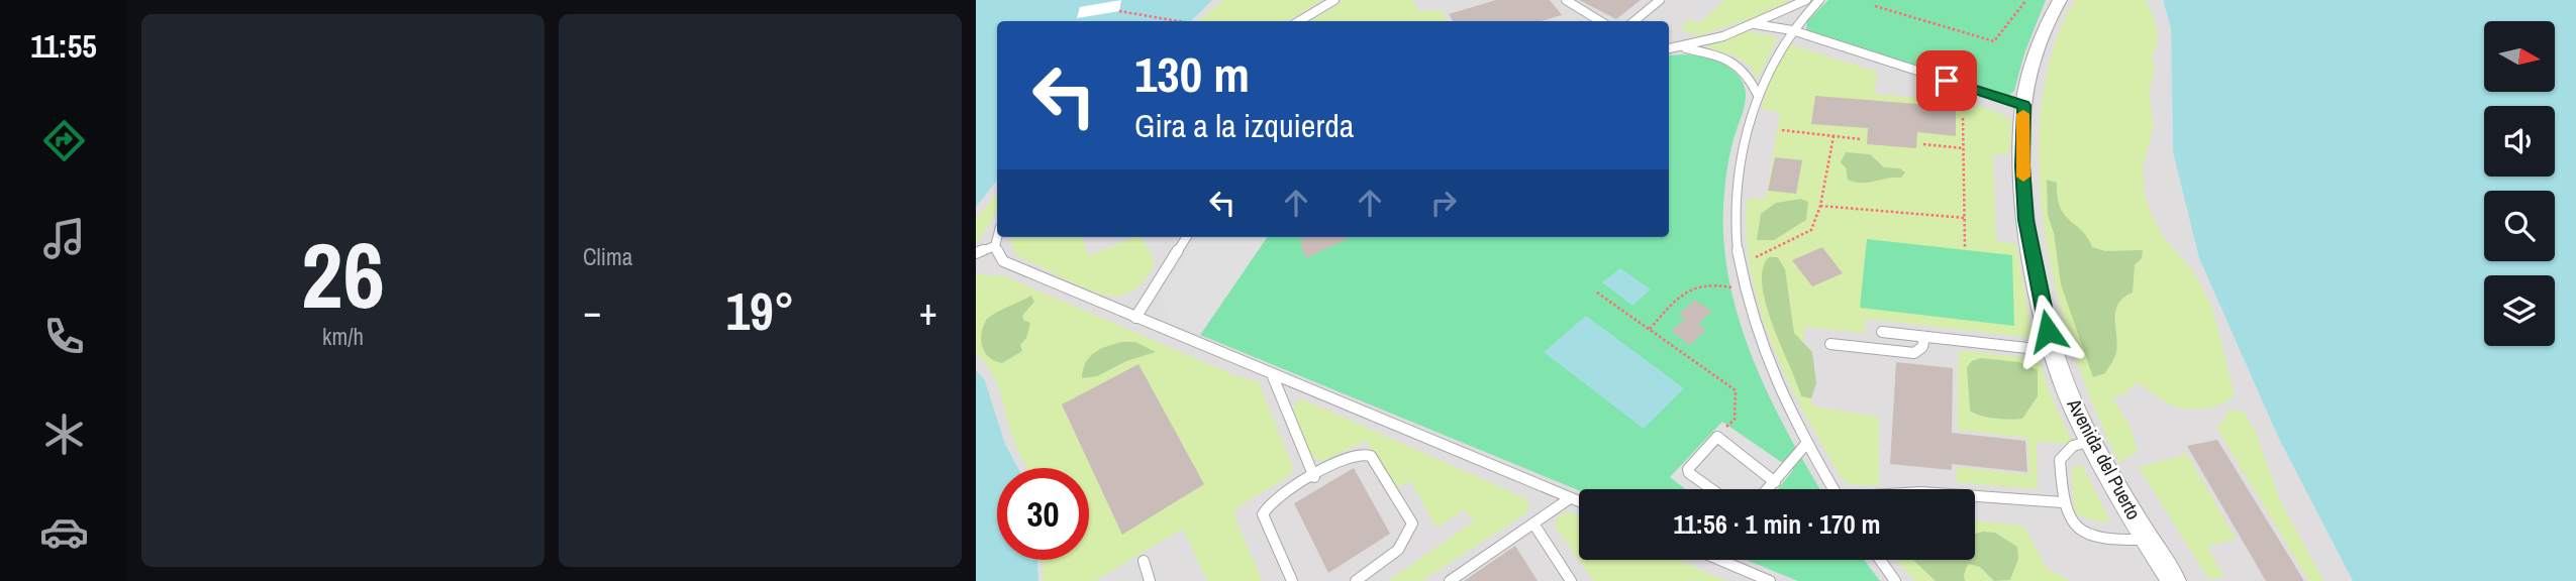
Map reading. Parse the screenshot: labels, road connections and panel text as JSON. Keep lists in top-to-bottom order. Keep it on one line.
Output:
{"streets":{"street":["Avenida del Puerto"]},"north":"right","page":{"tabs":"11:55","tile":[["26","km/h"],"Clima"],"turn":["130 m","Gira a la izquierda"],"heat":["−","19°","+"],"limit":"30","trip":"11:56 · 1 min · 170 m"}}
